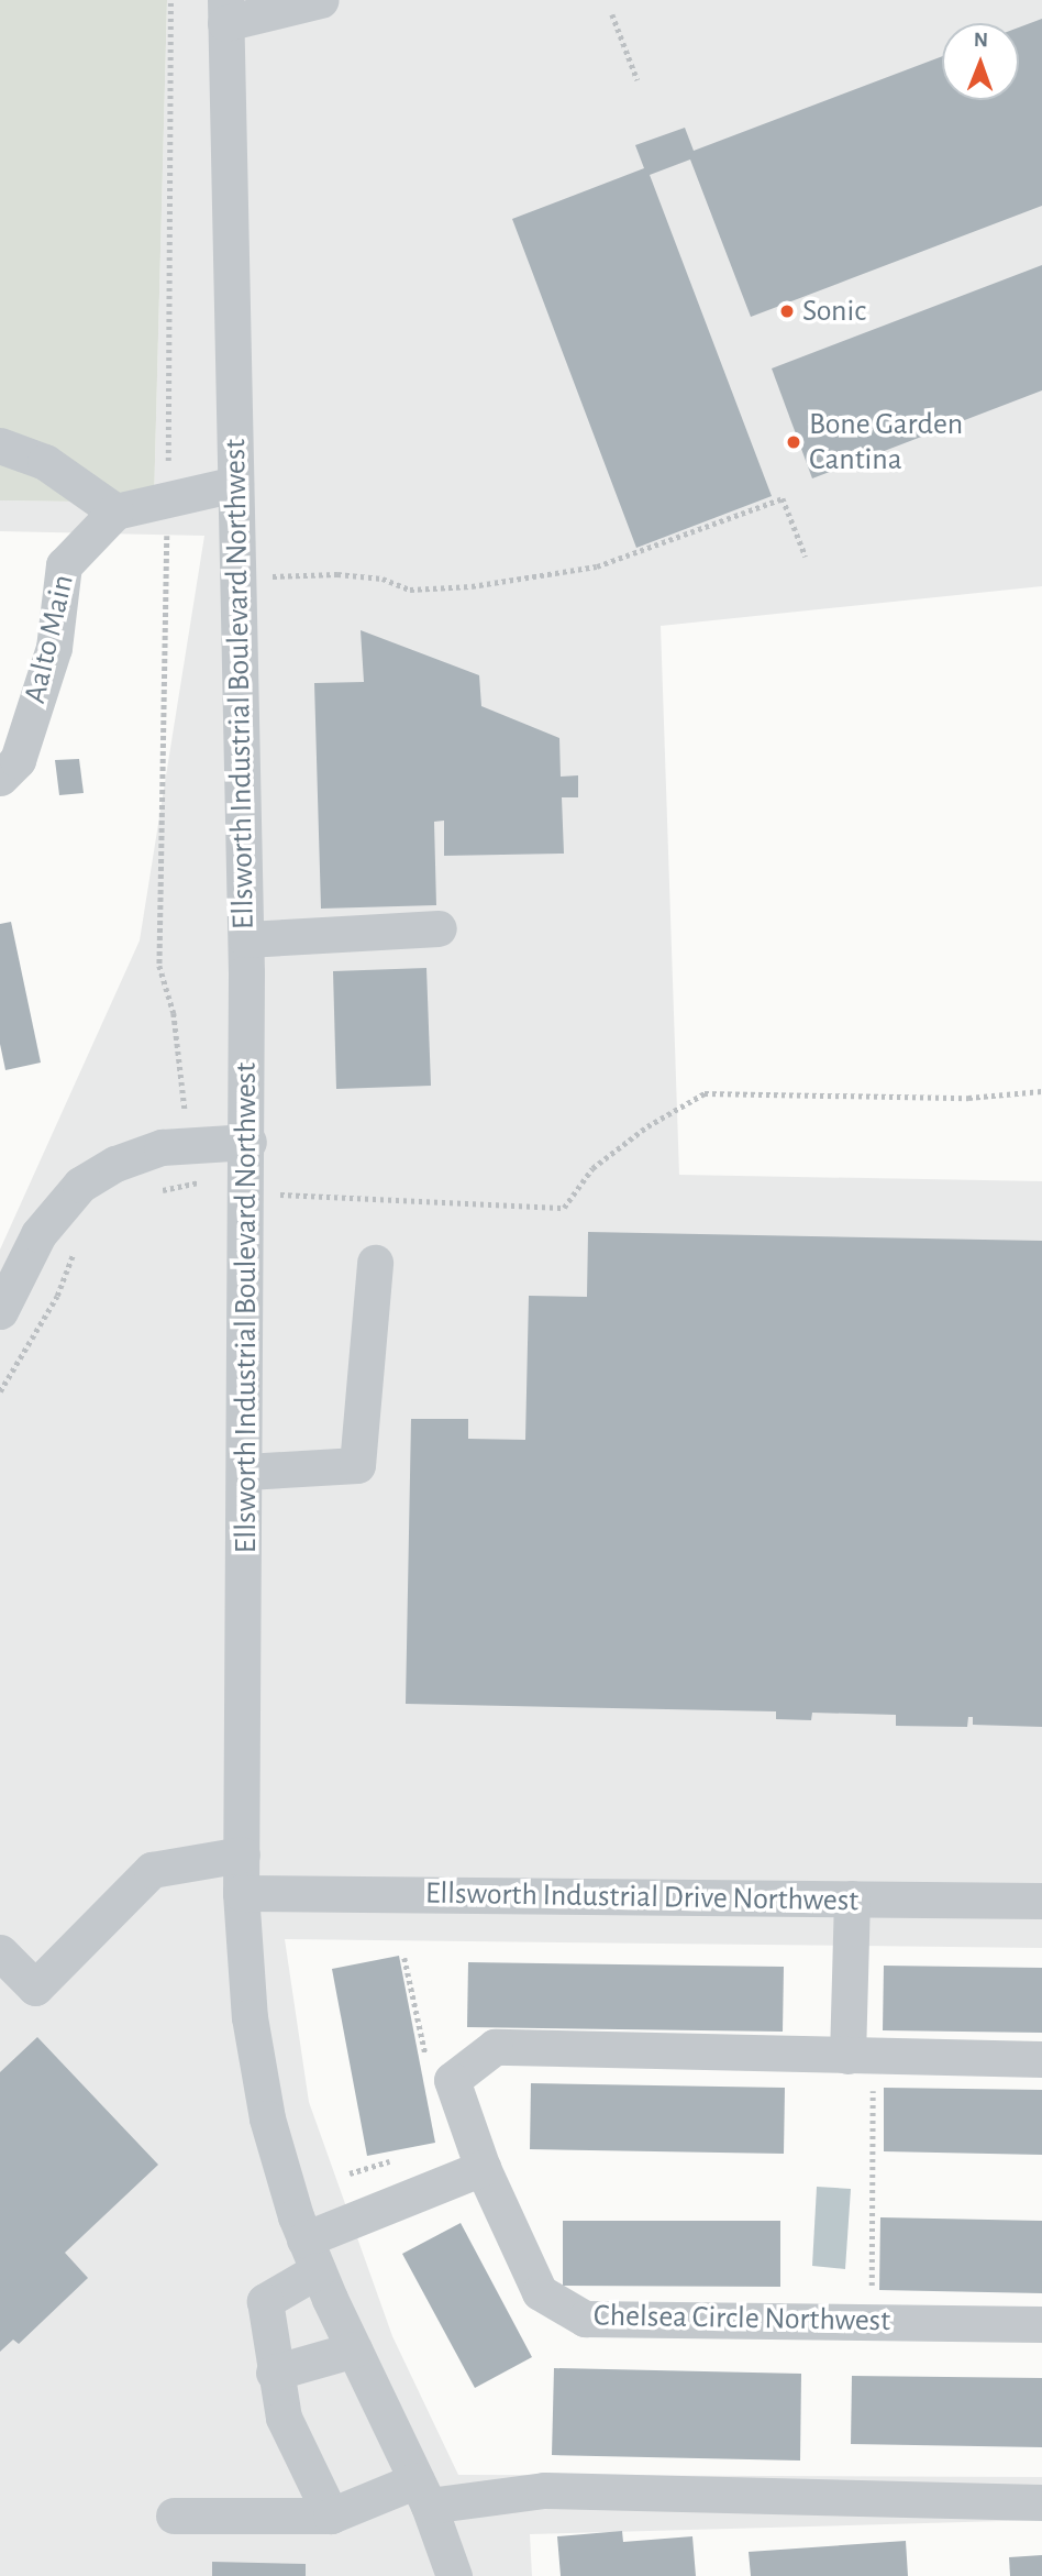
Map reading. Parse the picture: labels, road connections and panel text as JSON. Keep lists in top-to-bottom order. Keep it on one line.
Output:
{"streets":{"street":["Aalto Main","Ellsworth Industrial Boulevard Northwest","Ellsworth Industrial Drive Northwest","Chelsea Circle Northwest"]},"crossings":[["Ellsworth Industrial Boulevard Northwest","Ellsworth Industrial Drive Northwest"]],"places":["Sonic","Bone Garden Cantina"],"north":"top"}
